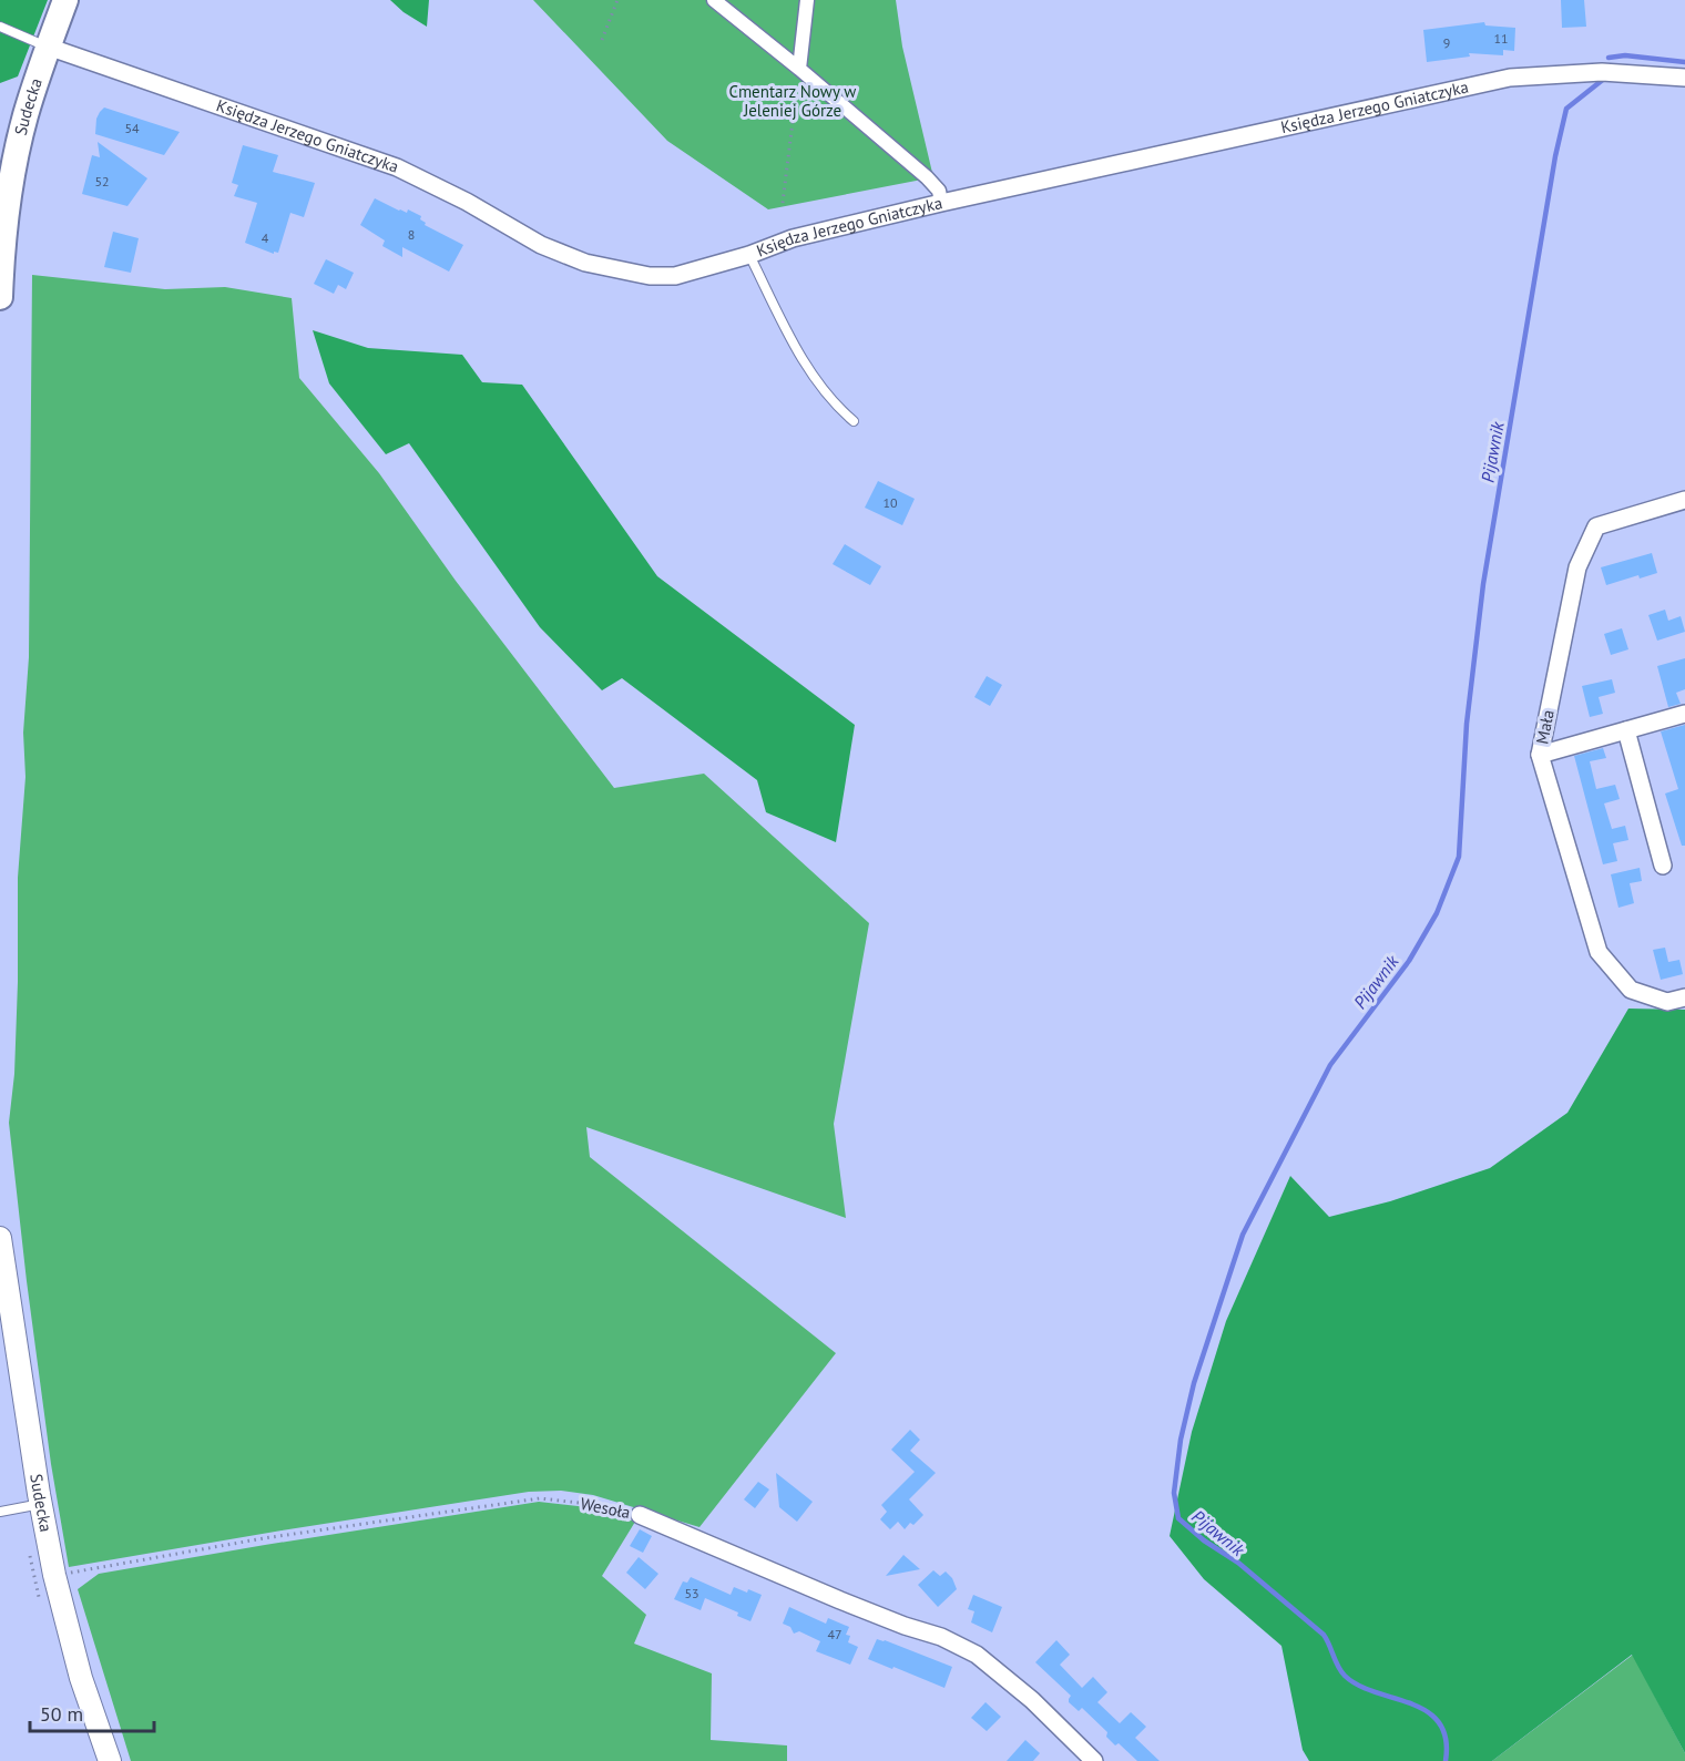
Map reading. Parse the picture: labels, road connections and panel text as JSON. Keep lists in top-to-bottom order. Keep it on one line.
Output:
{"streets":{"main road":["Sudecka"],"street":["Księdza Jerzego Gniatczyka","Mała","Wesoła"]},"crossings":[["Sudecka","Księdza Jerzego Gniatczyka"],["Sudecka","Wesoła"]],"water":["Pijawnik"],"parks":["Cmentarz Nowy w Jeleniej Górze"],"house_numbers":["11","9","54","52","8","4","10","53","47"],"scale_bar":"50 m"}
